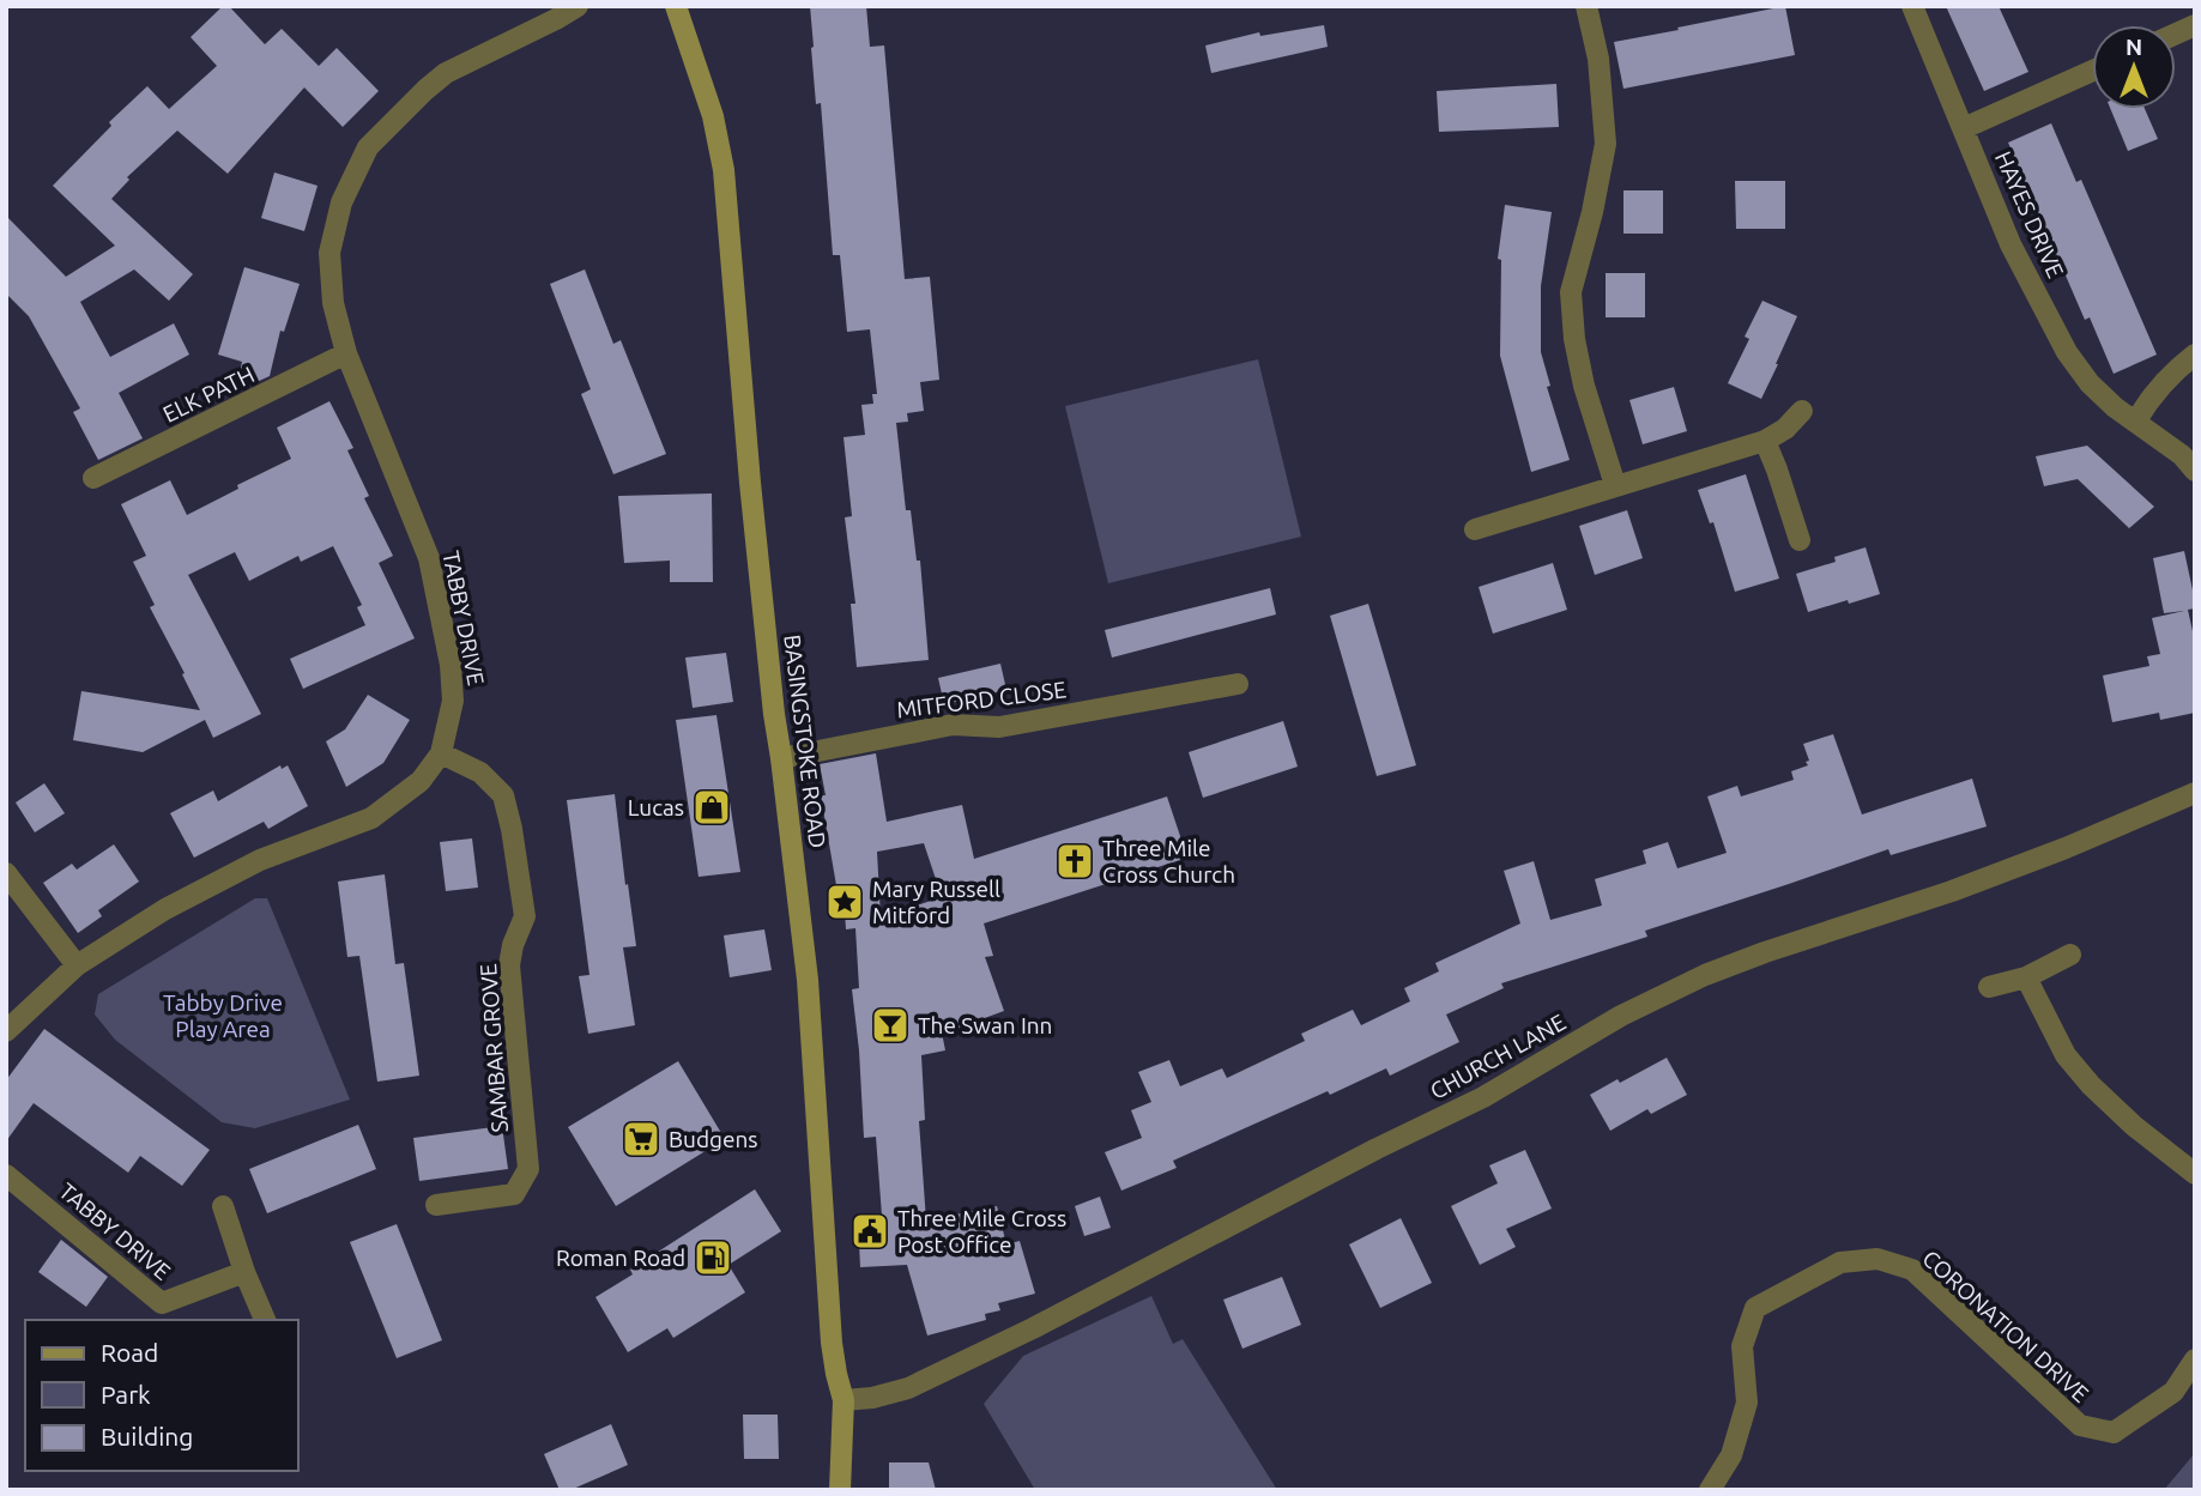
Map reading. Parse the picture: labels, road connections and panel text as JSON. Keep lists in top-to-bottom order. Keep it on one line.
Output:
{"streets":{"street":["HAYES DRIVE","ELK PATH","TABBY DRIVE","MITFORD CLOSE","BASINGSTOKE ROAD","SAMBAR GROVE","CHURCH LANE","CORONATION DRIVE"]},"crossings":[["ELK PATH","TABBY DRIVE"],["TABBY DRIVE","SAMBAR GROVE"],["MITFORD CLOSE","BASINGSTOKE ROAD"],["BASINGSTOKE ROAD","CHURCH LANE"]],"parks":["Tabby Drive Play Area"],"places":{"shop":["Lucas"],"church":["Three Mile Cross Church"],"place":["Mary Russell Mitford"],"bar":["The Swan Inn"],"supermarket":["Budgens"],"public building":["Three Mile Cross Post Office"],"fuel station":["Roman Road"]},"legend":["Road","Park","Building"],"north":"top"}
